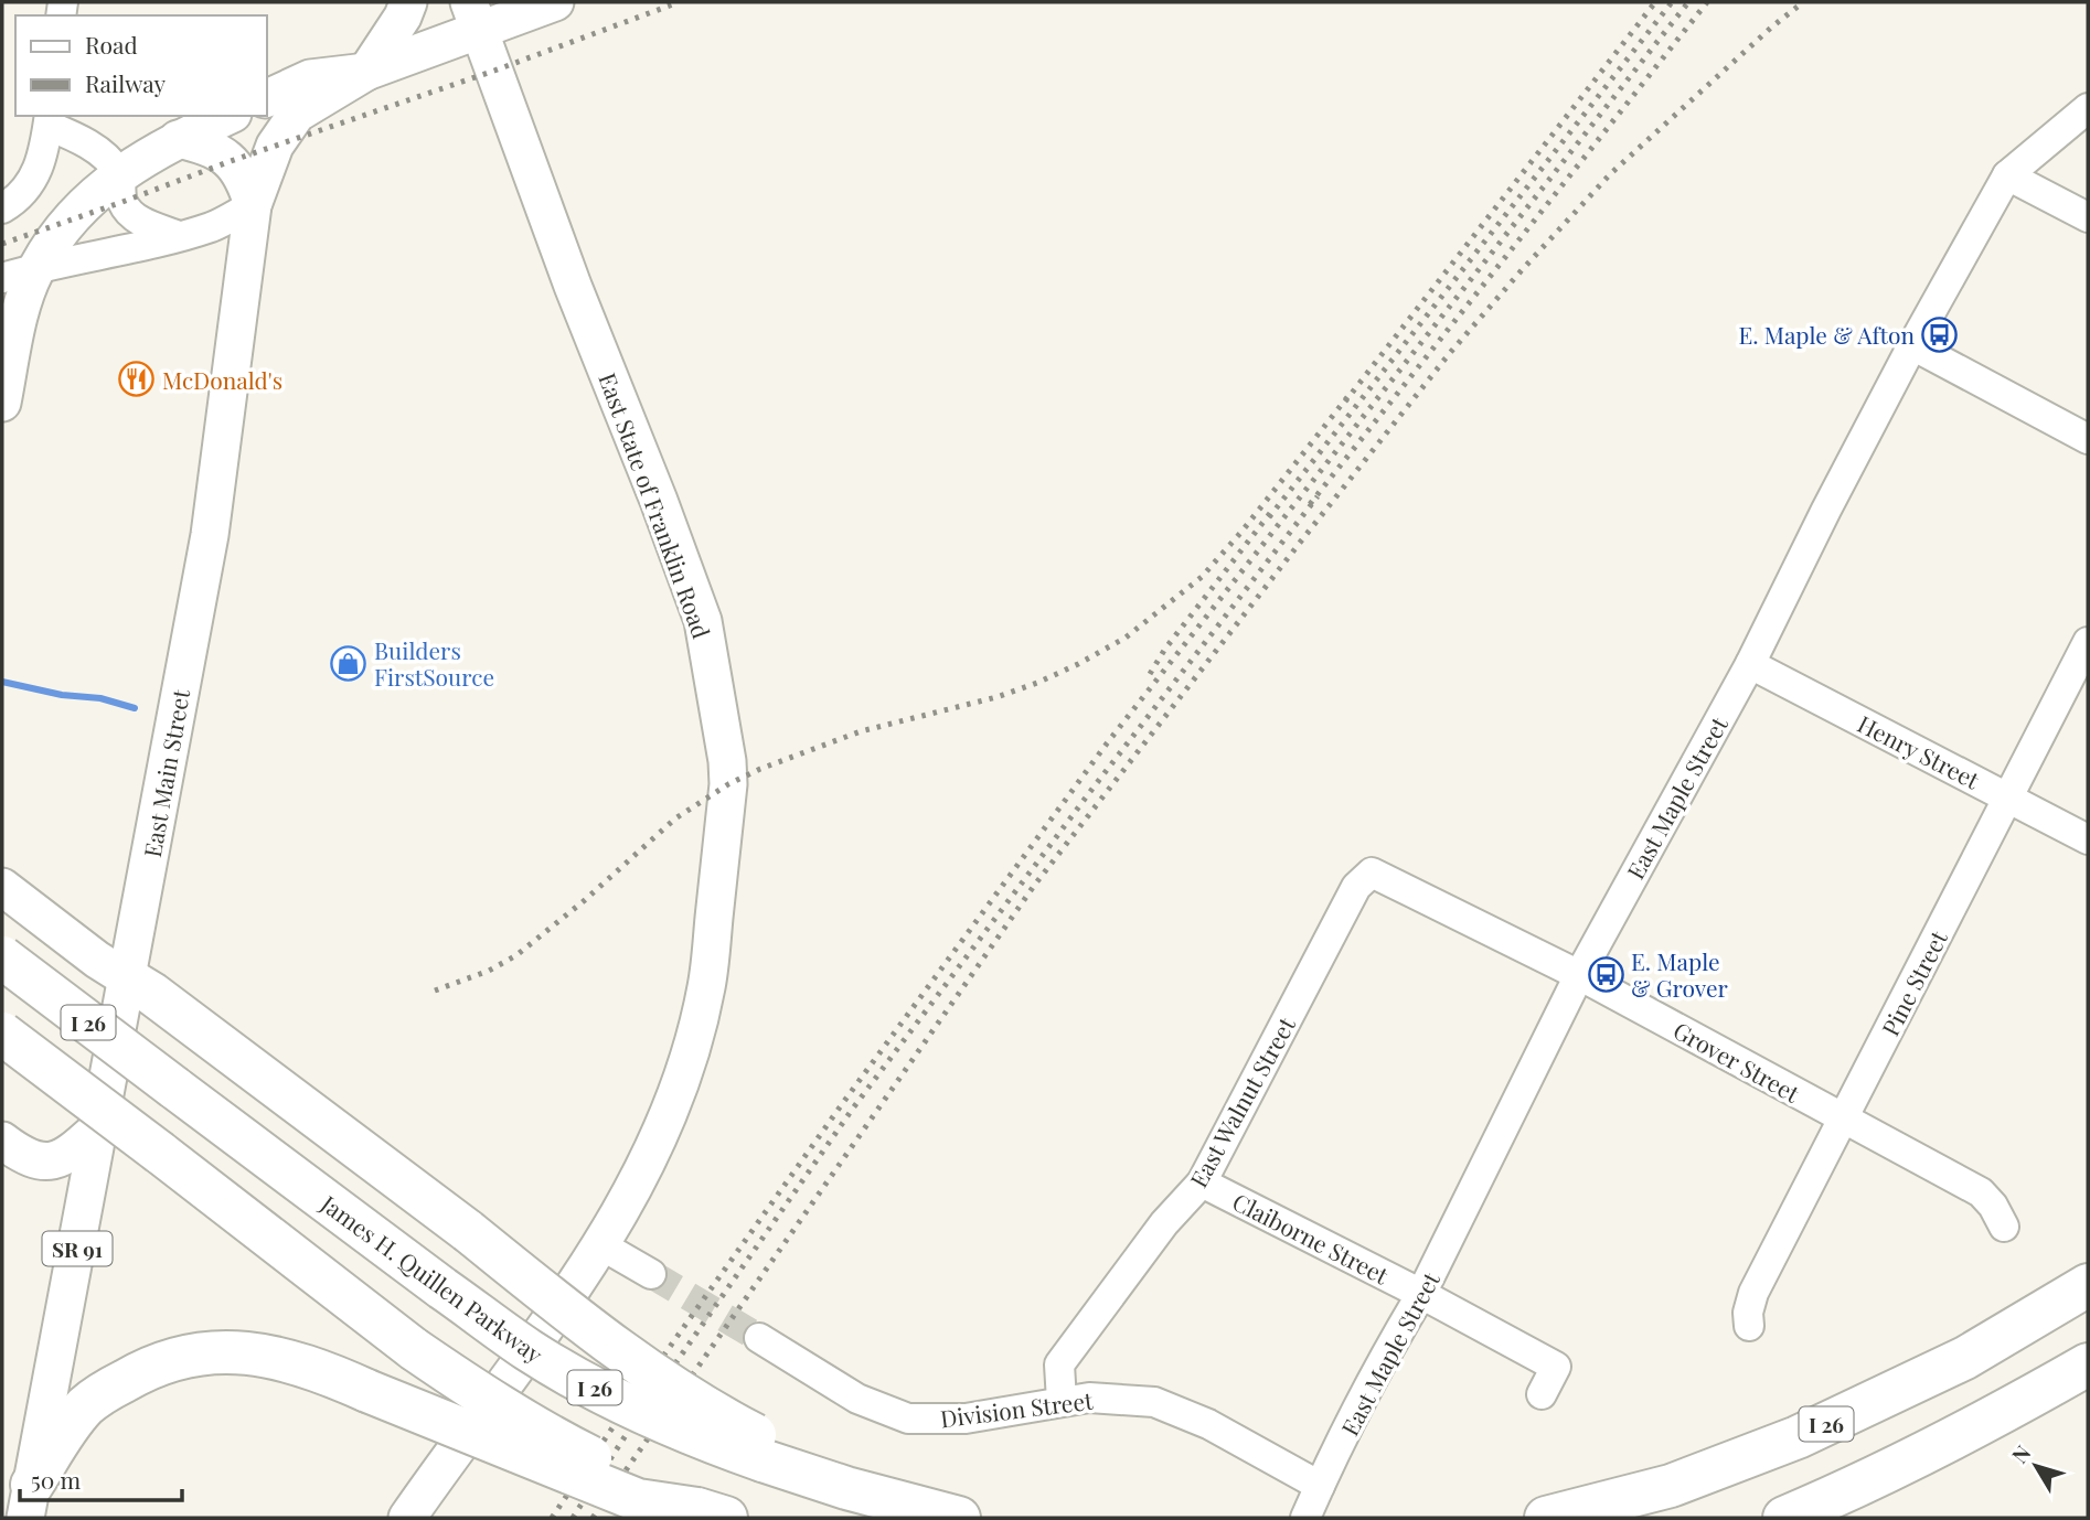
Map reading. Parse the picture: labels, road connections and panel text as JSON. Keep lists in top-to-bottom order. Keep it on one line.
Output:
{"streets":{"highway":["I 26","James H. Quillen Parkway"],"main road":["East State of Franklin Road","East Main Street","SR 91"],"street":["Henry Street","East Maple Street","Pine Street","Grover Street","East Walnut Street","Claiborne Street","Division Street"]},"crossings":[["East State of Franklin Road","SR 91"],["Henry Street","East Maple Street"],["Henry Street","Pine Street"],["East Main Street","SR 91"],["East Maple Street","Grover Street"],["East Maple Street","Claiborne Street"],["East Maple Street","Division Street"],["Pine Street","Grover Street"],["Grover Street","East Walnut Street"],["East Walnut Street","Claiborne Street"],["East Walnut Street","Division Street"]],"places":{"bus stop":["E. Maple & Afton","E. Maple & Grover"],"restaurant":["McDonald's"],"shop":["Builders FirstSource"]},"legend":["Road","Railway"],"scale_bar":"50 m","north":"top left"}
